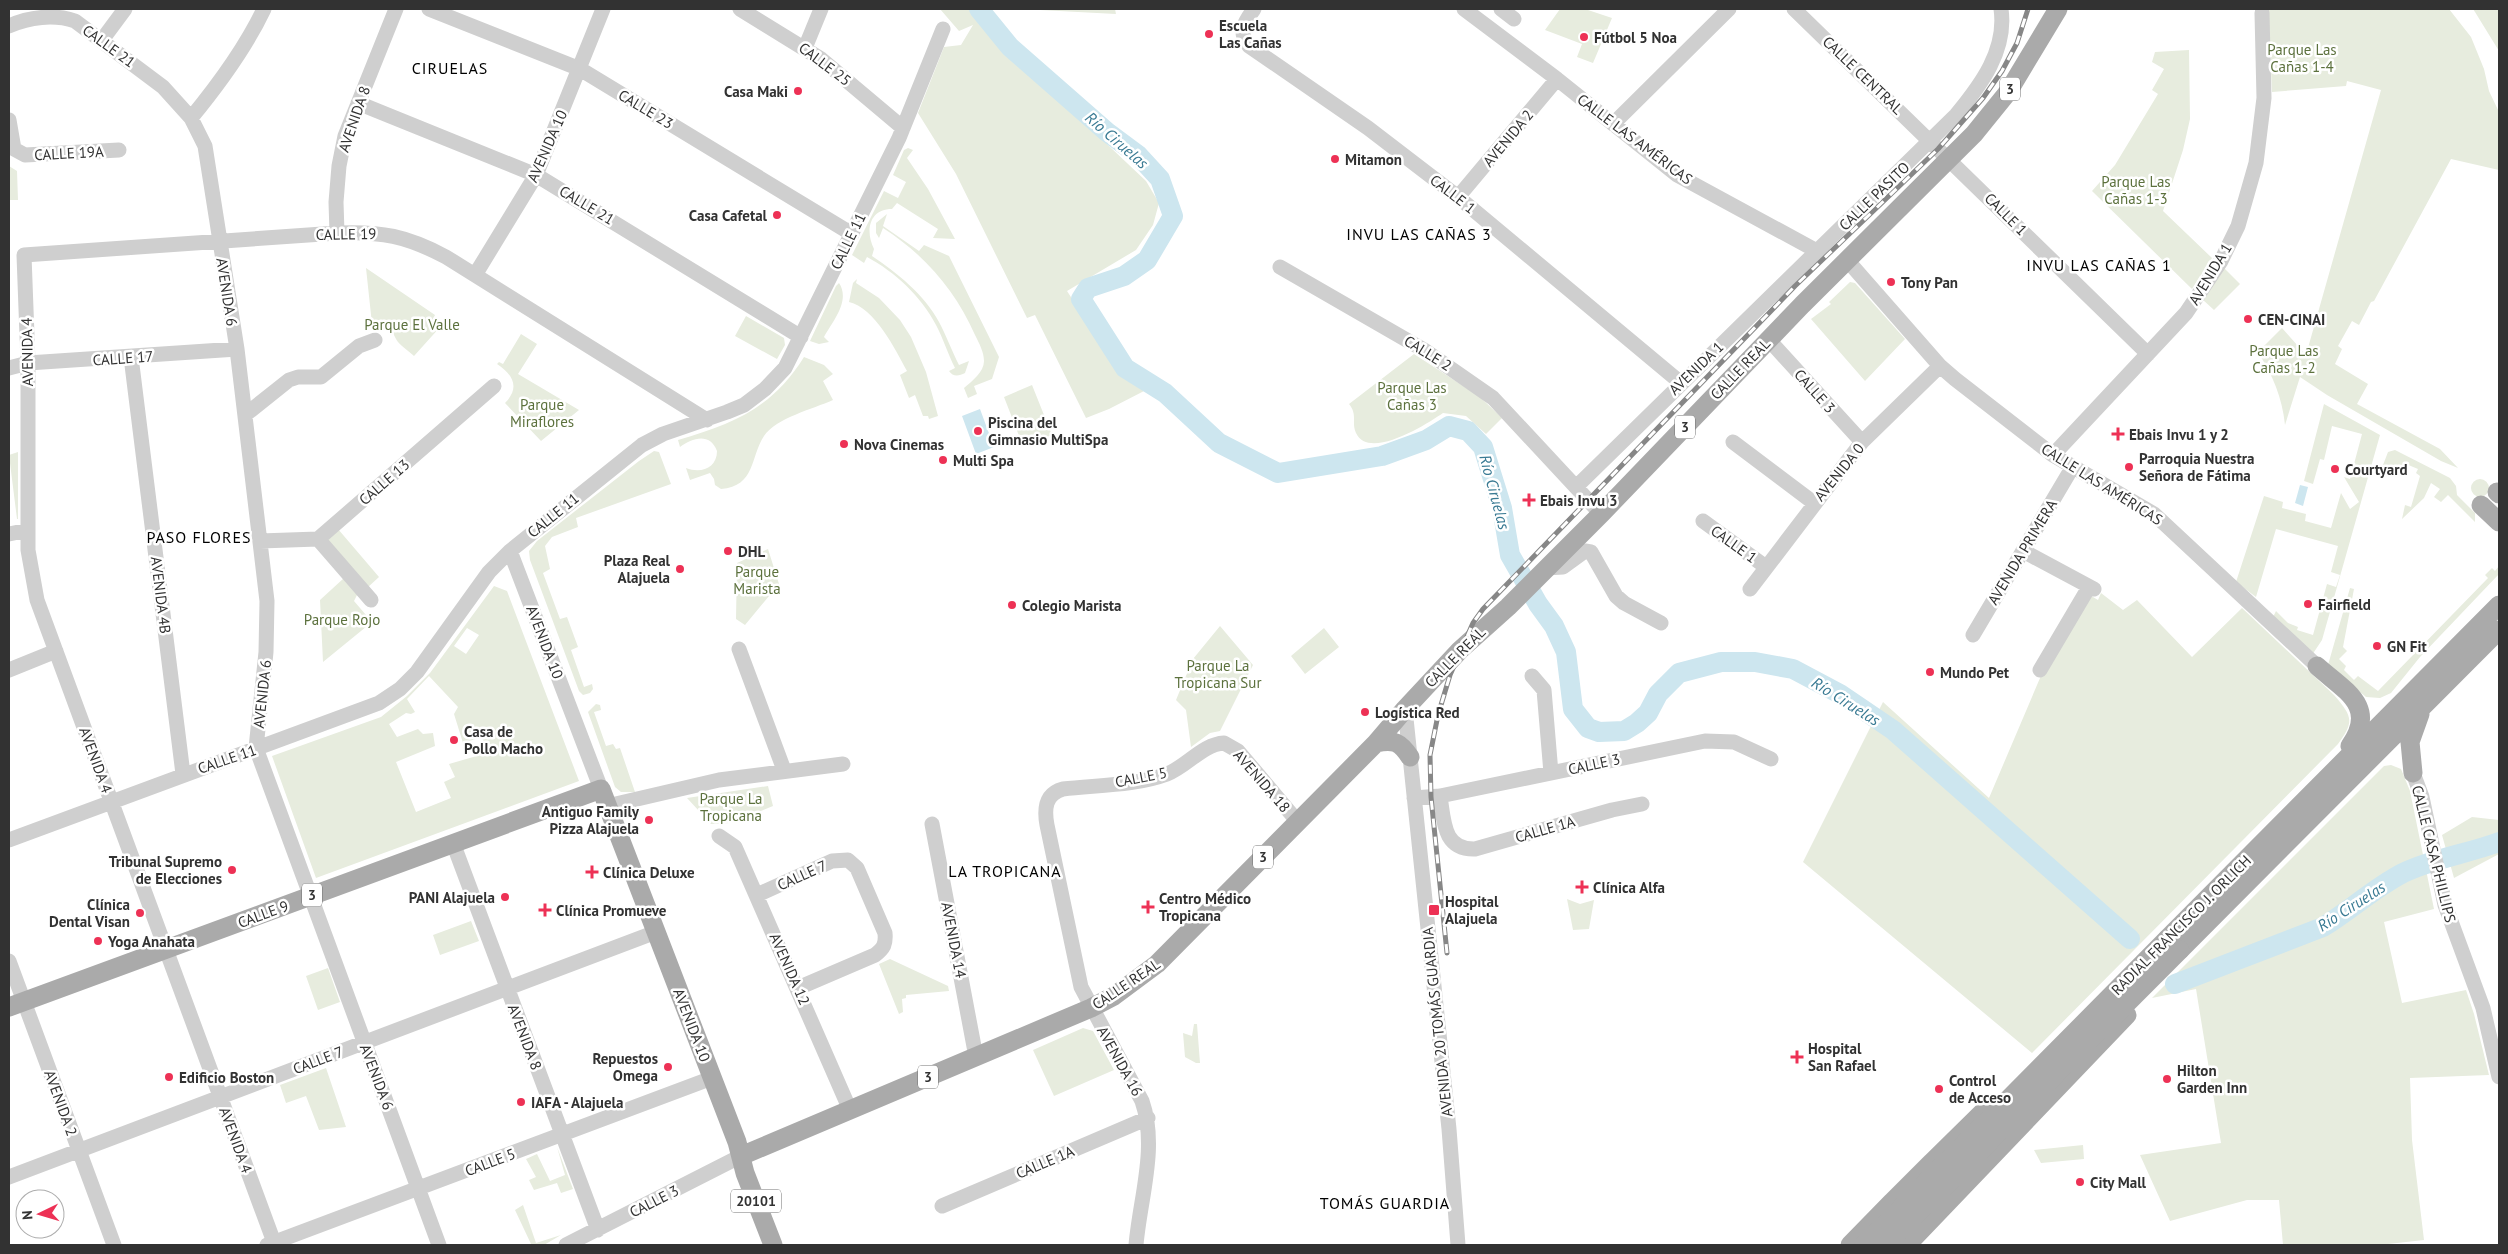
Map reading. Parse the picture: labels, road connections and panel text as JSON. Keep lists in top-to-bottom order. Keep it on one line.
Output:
{"streets":{"main road":["3","AVENIDA 10","CALLE REAL","CALLE 9","RADIAL FRANCISCO J. ORLICH","20101"],"street":["CALLE 21","CALLE 25","CALLE CENTRAL","CALLE 23","AVENIDA 8","AVENIDA 2","CALLE LAS AMÉRICAS","CALLE 19A","CALLE 1","CALLE PASITO","CALLE 19","CALLE 11","AVENIDA 1","AVENIDA 6","AVENIDA 4","CALLE 2","CALLE 17","CALLE 3","AVENIDA 0","CALLE 13","AVENIDA PRIMERA","AVENIDA 4B","CALLE 5","AVENIDA 18","CALLE 1A","CALLE CASA PHILLIPS","CALLE 7","AVENIDA 14","AVENIDA 12","AVENIDA 20 TOMÁS GUARDIA","AVENIDA 16"]},"crossings":[["CALLE 21","AVENIDA 8"],["CALLE 21","AVENIDA 10"],["CALLE 21","CALLE 11"],["CALLE 21","AVENIDA 6"],["CALLE 25","CALLE 11"],["CALLE CENTRAL","CALLE 1"],["CALLE CENTRAL","CALLE PASITO"],["CALLE CENTRAL","CALLE REAL"],["CALLE 23","AVENIDA 10"],["CALLE 23","CALLE 11"],["AVENIDA 8","CALLE 19"],["AVENIDA 8","CALLE 3"],["AVENIDA 8","CALLE 5"],["AVENIDA 8","CALLE 7"],["AVENIDA 8","CALLE 9"],["AVENIDA 2","CALLE LAS AMÉRICAS"],["AVENIDA 2","CALLE 1"],["AVENIDA 2","CALLE 7"],["AVENIDA 2","CALLE 9"],["CALLE LAS AMÉRICAS","CALLE PASITO"],["CALLE LAS AMÉRICAS","AVENIDA 1"],["CALLE LAS AMÉRICAS","CALLE REAL"],["CALLE LAS AMÉRICAS","AVENIDA 0"],["CALLE LAS AMÉRICAS","AVENIDA PRIMERA"],["AVENIDA 10","CALLE 19"],["AVENIDA 10","CALLE 11"],["AVENIDA 10","CALLE REAL"],["AVENIDA 10","CALLE 3"],["AVENIDA 10","CALLE 5"],["AVENIDA 10","CALLE 7"],["AVENIDA 10","CALLE 9"],["CALLE 1","AVENIDA 1"],["CALLE 1","CALLE REAL"],["CALLE 1","AVENIDA 0"],["CALLE PASITO","AVENIDA 1"],["CALLE 19","CALLE 11"],["CALLE 19","AVENIDA 6"],["CALLE 19","AVENIDA 4"],["CALLE 11","AVENIDA 6"],["CALLE 11","AVENIDA 4"],["CALLE 11","AVENIDA 4B"],["AVENIDA 1","CALLE 2"],["AVENIDA 6","CALLE 17"],["AVENIDA 6","CALLE 5"],["AVENIDA 6","CALLE 7"],["AVENIDA 6","CALLE 9"],["AVENIDA 4","CALLE 17"],["AVENIDA 4","CALLE 5"],["AVENIDA 4","CALLE 7"],["AVENIDA 4","CALLE 9"],["CALLE 2","CALLE REAL"],["CALLE 17","AVENIDA 4B"],["CALLE REAL","CALLE 3"],["CALLE REAL","AVENIDA 18"],["CALLE REAL","AVENIDA 14"],["CALLE REAL","AVENIDA 12"],["CALLE REAL","AVENIDA 20 TOMÁS GUARDIA"],["CALLE REAL","AVENIDA 16"],["CALLE 3","AVENIDA 0"],["CALLE 3","CALLE 1A"],["CALLE 3","AVENIDA 20 TOMÁS GUARDIA"],["CALLE 5","AVENIDA 18"],["CALLE 5","AVENIDA 16"],["CALLE 1A","AVENIDA 16"],["CALLE 7","AVENIDA 12"]],"districts":["CIRUELAS","INVU LAS CAÑAS 3","INVU LAS CAÑAS 1","PASO FLORES","LA TROPICANA","TOMÁS GUARDIA"],"water":["Río Ciruelas"],"parks":["Parque Las Cañas 1-4","Parque Las Cañas 1-3","Parque El Valle","Parque Las Cañas 1-2","Parque Las Cañas 3","Parque Miraflores","Parque Marista","Parque Rojo","Parque La Tropicana Sur","Parque La Tropicana"],"places":{"other":["Escuela Las Cañas","Fútbol 5 Noa","Casa Maki","Mitamon","Casa Cafetal","Tony Pan","CEN-CINAI","Piscina del Gimnasio MultiSpa","Nova Cinemas","Multi Spa","Parroquia Nuestra Señora de Fátima","Courtyard","DHL","Plaza Real Alajuela","Fairfield","Colegio Marista","GN Fit","Mundo Pet","Logística Red","Casa de Pollo Macho","Antiguo Family Pizza Alajuela","Tribunal Supremo de Elecciones","PANI Alajuela","Clínica Dental Visan","Yoga Anahata","Repuestos Omega","Edificio Boston","Hilton Garden Inn","Control de Acceso","IAFA - Alajuela","City Mall"],"health":["Ebais Invu 1 y 2","Ebais Invu 3","Clínica Deluxe","Clínica Alfa","Centro Médico Tropicana","Clínica Promueve","Hospital San Rafael"],"transit":["Hospital Alajuela"]},"north":"left"}
